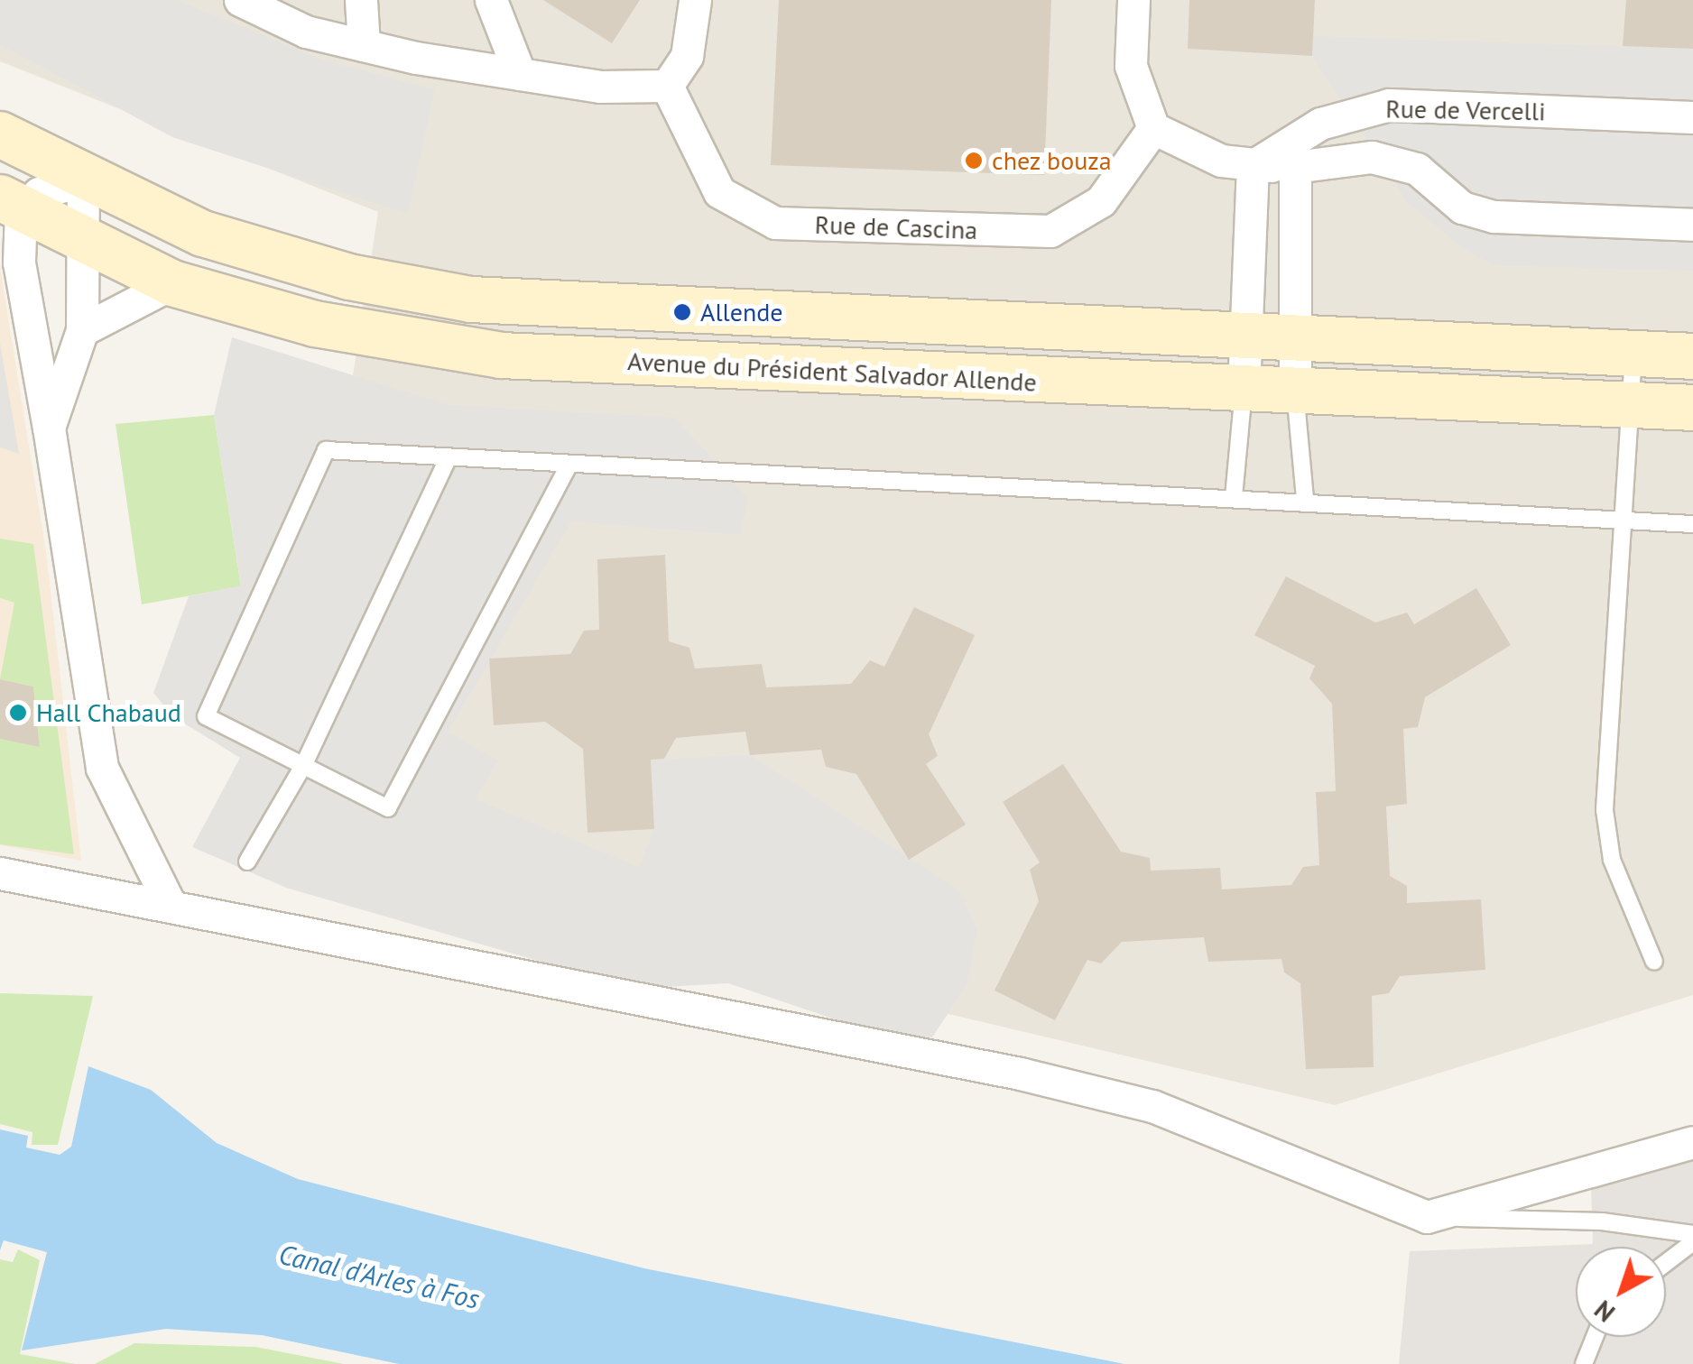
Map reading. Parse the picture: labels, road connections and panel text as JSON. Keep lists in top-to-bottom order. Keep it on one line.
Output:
{"streets":{"street":["Rue de Vercelli","Rue de Cascina","Avenue du Président Salvador Allende"]},"crossings":[["Rue de Vercelli","Rue de Cascina"]],"water":["Canal d'Arles à Fos"],"places":["chez bouza","Allende","Hall Chabaud"],"north":"bottom left"}
